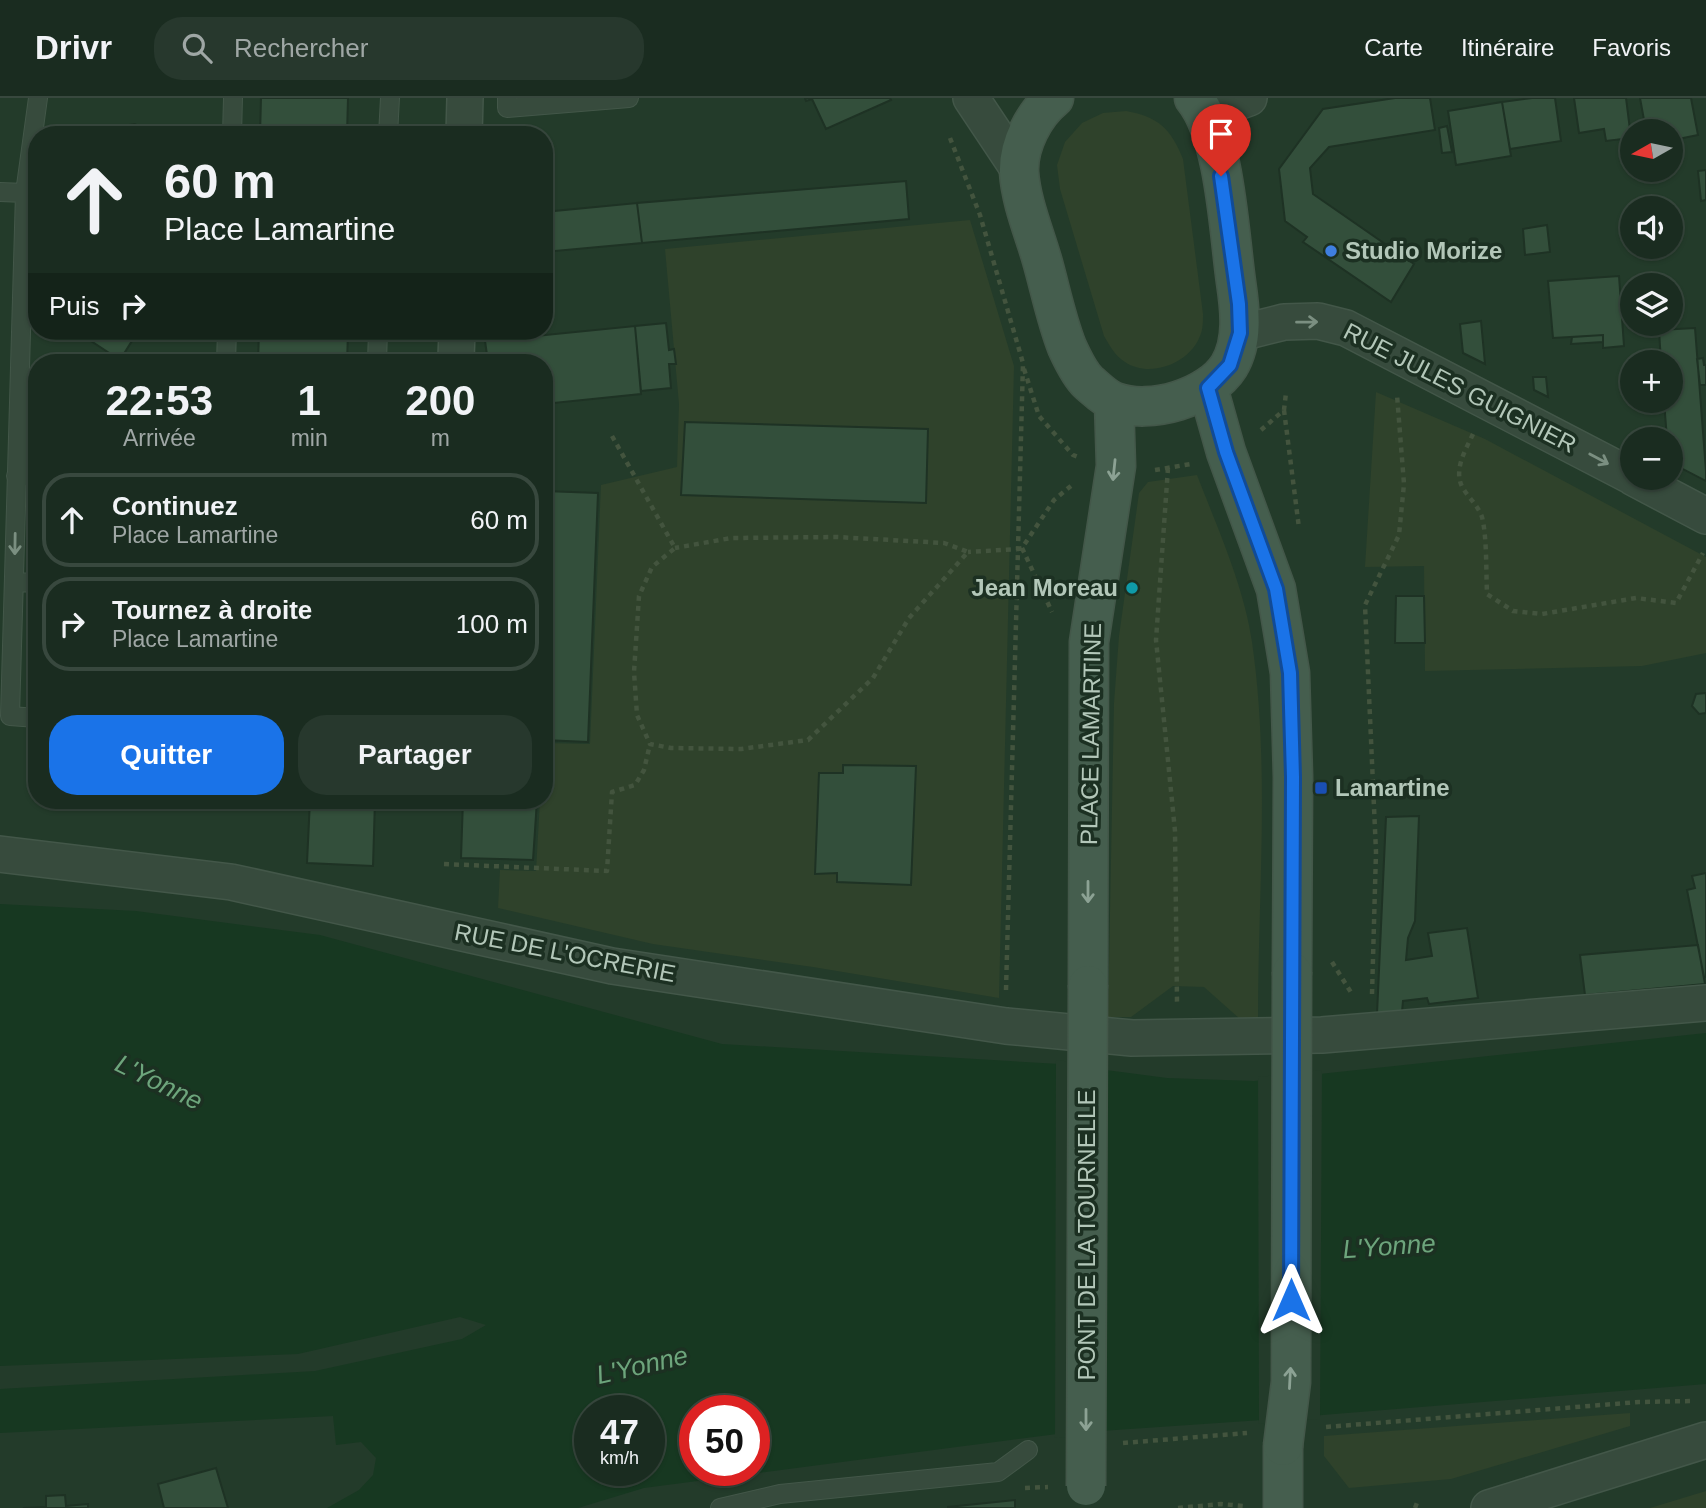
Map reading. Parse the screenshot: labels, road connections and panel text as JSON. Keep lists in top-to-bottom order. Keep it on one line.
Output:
{"streets":{"main road":["PLACE LAMARTINE","PONT DE LA TOURNELLE"],"street":["RUE JULES GUIGNIER","RUE DE L'OCRERIE"]},"crossings":[["PLACE LAMARTINE","PONT DE LA TOURNELLE"]],"one_way":["RUE JULES GUIGNIER"],"water":["L'Yonne"],"places":{"other":["Studio Morize","Jean Moreau"],"transit":["Lamartine"]},"north":"left","page":{"header":"Drivr","search":"Rechercher","nav":["Carte","Itinéraire","Favoris"],"map_buttons":["+","−"],"turn":["60 m","Place Lamartine"],"then":"Puis","eta":["22:53","Arrivée","1","min","200","m"],"list":[{"name":"Continuez","note":"Place Lamartine","value":"60 m"},{"name":"Tournez à droite","note":"Place Lamartine","value":"100 m"}],"buttons":["Quitter","Partager"],"speed":"47 km/h","limit":"50"}}
